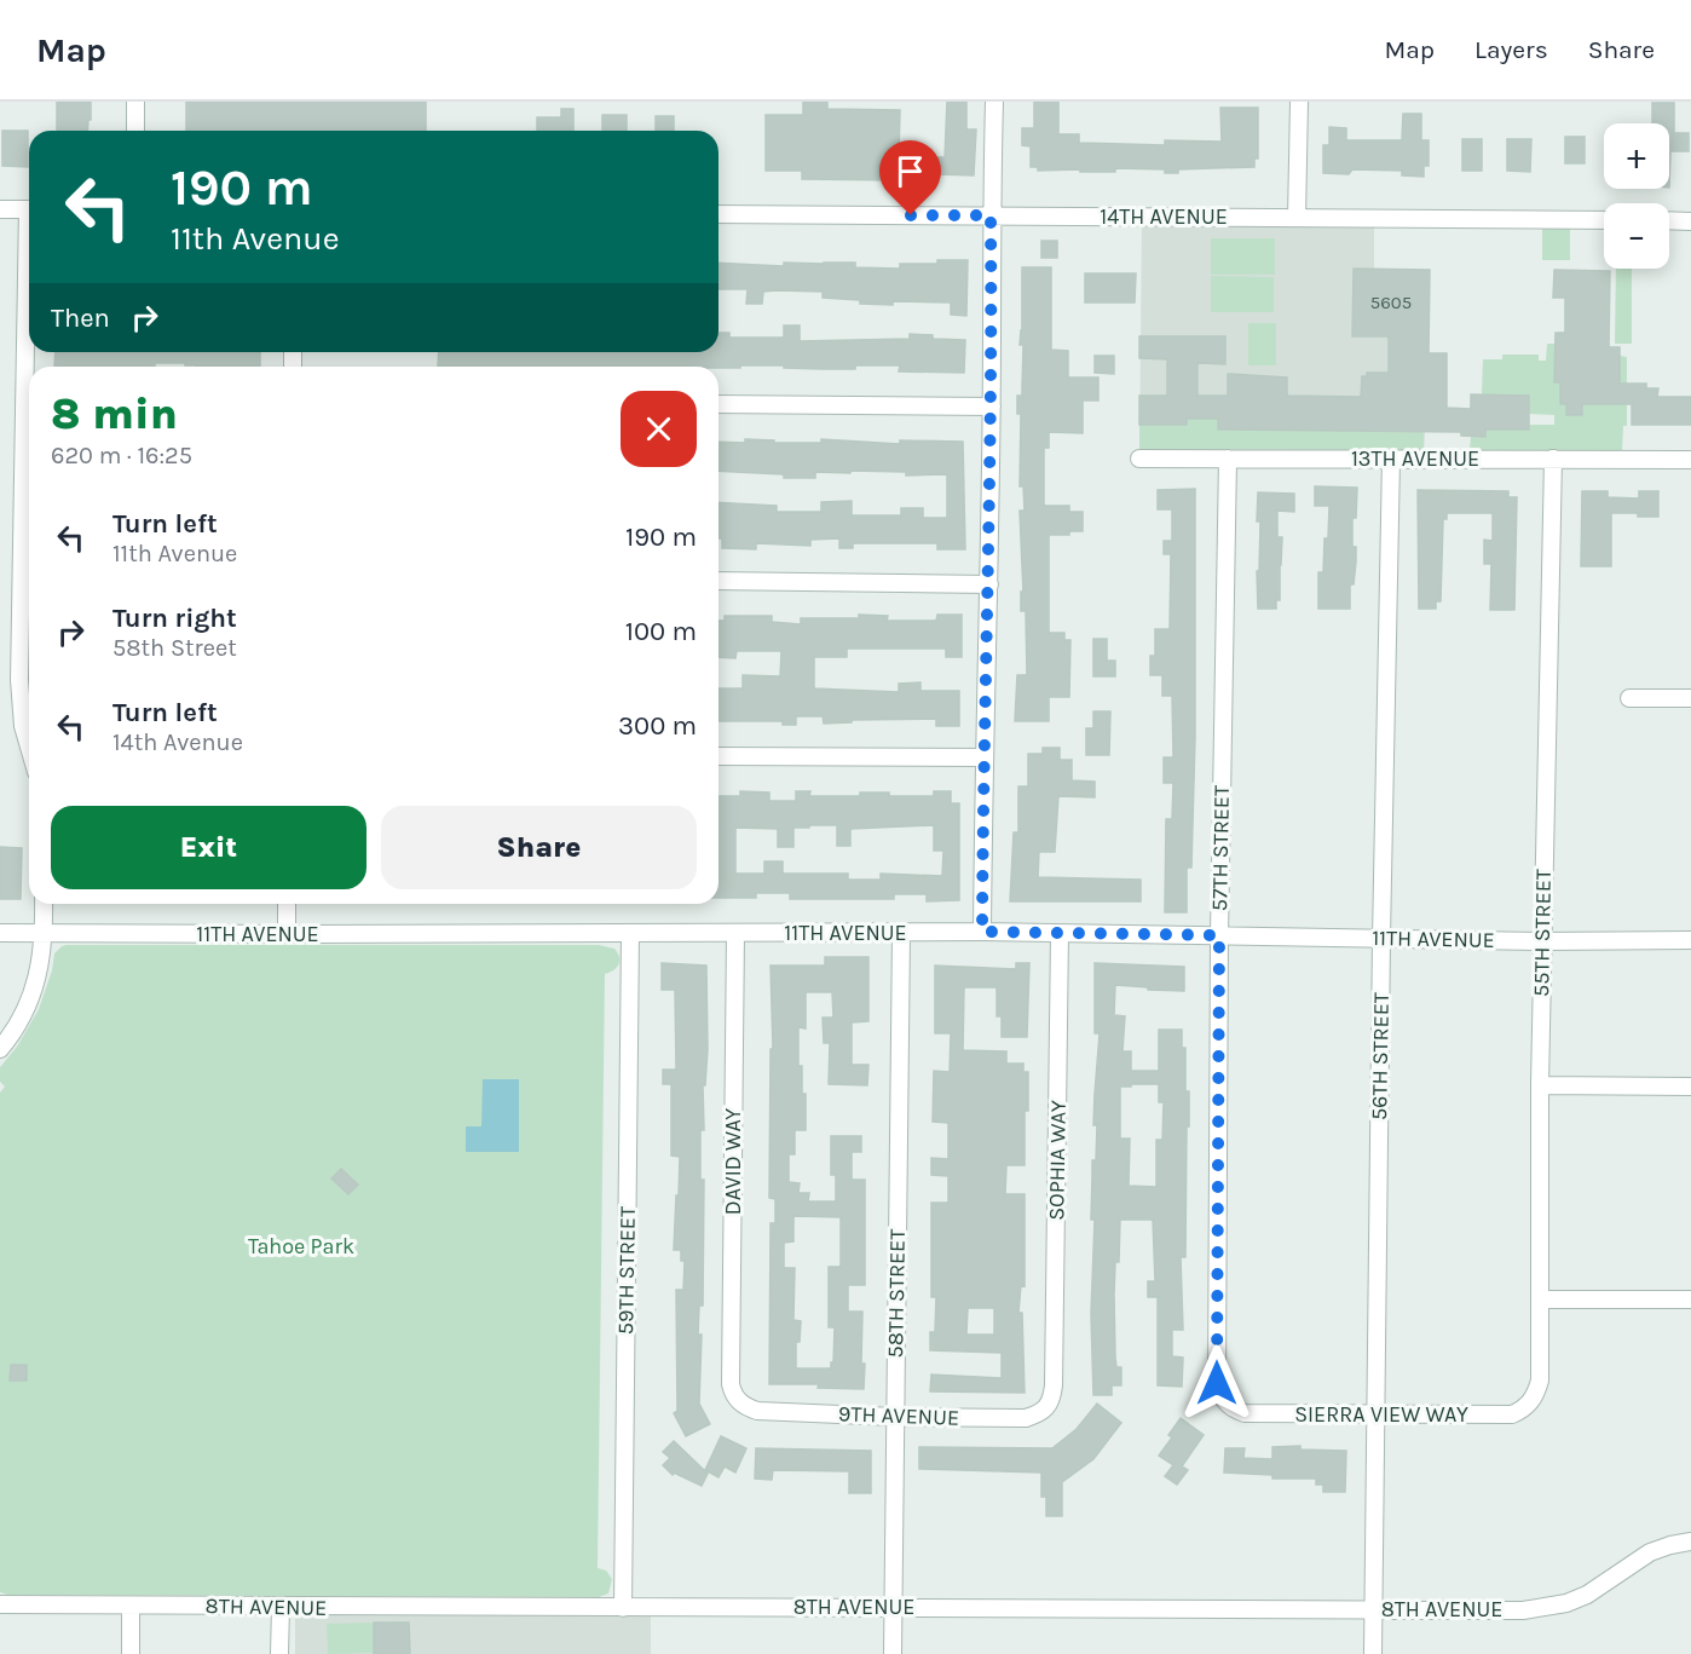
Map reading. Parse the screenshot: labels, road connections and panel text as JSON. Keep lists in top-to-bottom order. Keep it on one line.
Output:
{"streets":{"street":["14TH AVENUE","13TH AVENUE","57TH STREET","11TH AVENUE","55TH STREET","56TH STREET","SOPHIA WAY","DAVID WAY","59TH STREET","58TH STREET","SIERRA VIEW WAY","9TH AVENUE","8TH AVENUE"]},"crossings":[["13TH AVENUE","57TH STREET"],["13TH AVENUE","55TH STREET"],["13TH AVENUE","56TH STREET"],["57TH STREET","11TH AVENUE"],["57TH STREET","SIERRA VIEW WAY"],["11TH AVENUE","55TH STREET"],["11TH AVENUE","56TH STREET"],["11TH AVENUE","SOPHIA WAY"],["11TH AVENUE","DAVID WAY"],["11TH AVENUE","59TH STREET"],["11TH AVENUE","58TH STREET"],["55TH STREET","SIERRA VIEW WAY"],["56TH STREET","SIERRA VIEW WAY"],["56TH STREET","8TH AVENUE"],["SOPHIA WAY","9TH AVENUE"],["DAVID WAY","9TH AVENUE"],["59TH STREET","8TH AVENUE"],["58TH STREET","9TH AVENUE"],["58TH STREET","8TH AVENUE"]],"parks":["Tahoe Park"],"house_numbers":["5605"],"page":{"header":"Map","nav":["Map","Layers","Share"],"map_buttons":["+","−"],"turn":["190 m","11th Avenue"],"then":"Then","heading":["8 min","620 m · 16:25"],"list":[{"name":"Turn left","note":"11th Avenue","value":"190 m"},{"name":"Turn right","note":"58th Street","value":"100 m"},{"name":"Turn left","note":"14th Avenue","value":"300 m"}],"buttons":["Exit","Share"]}}
